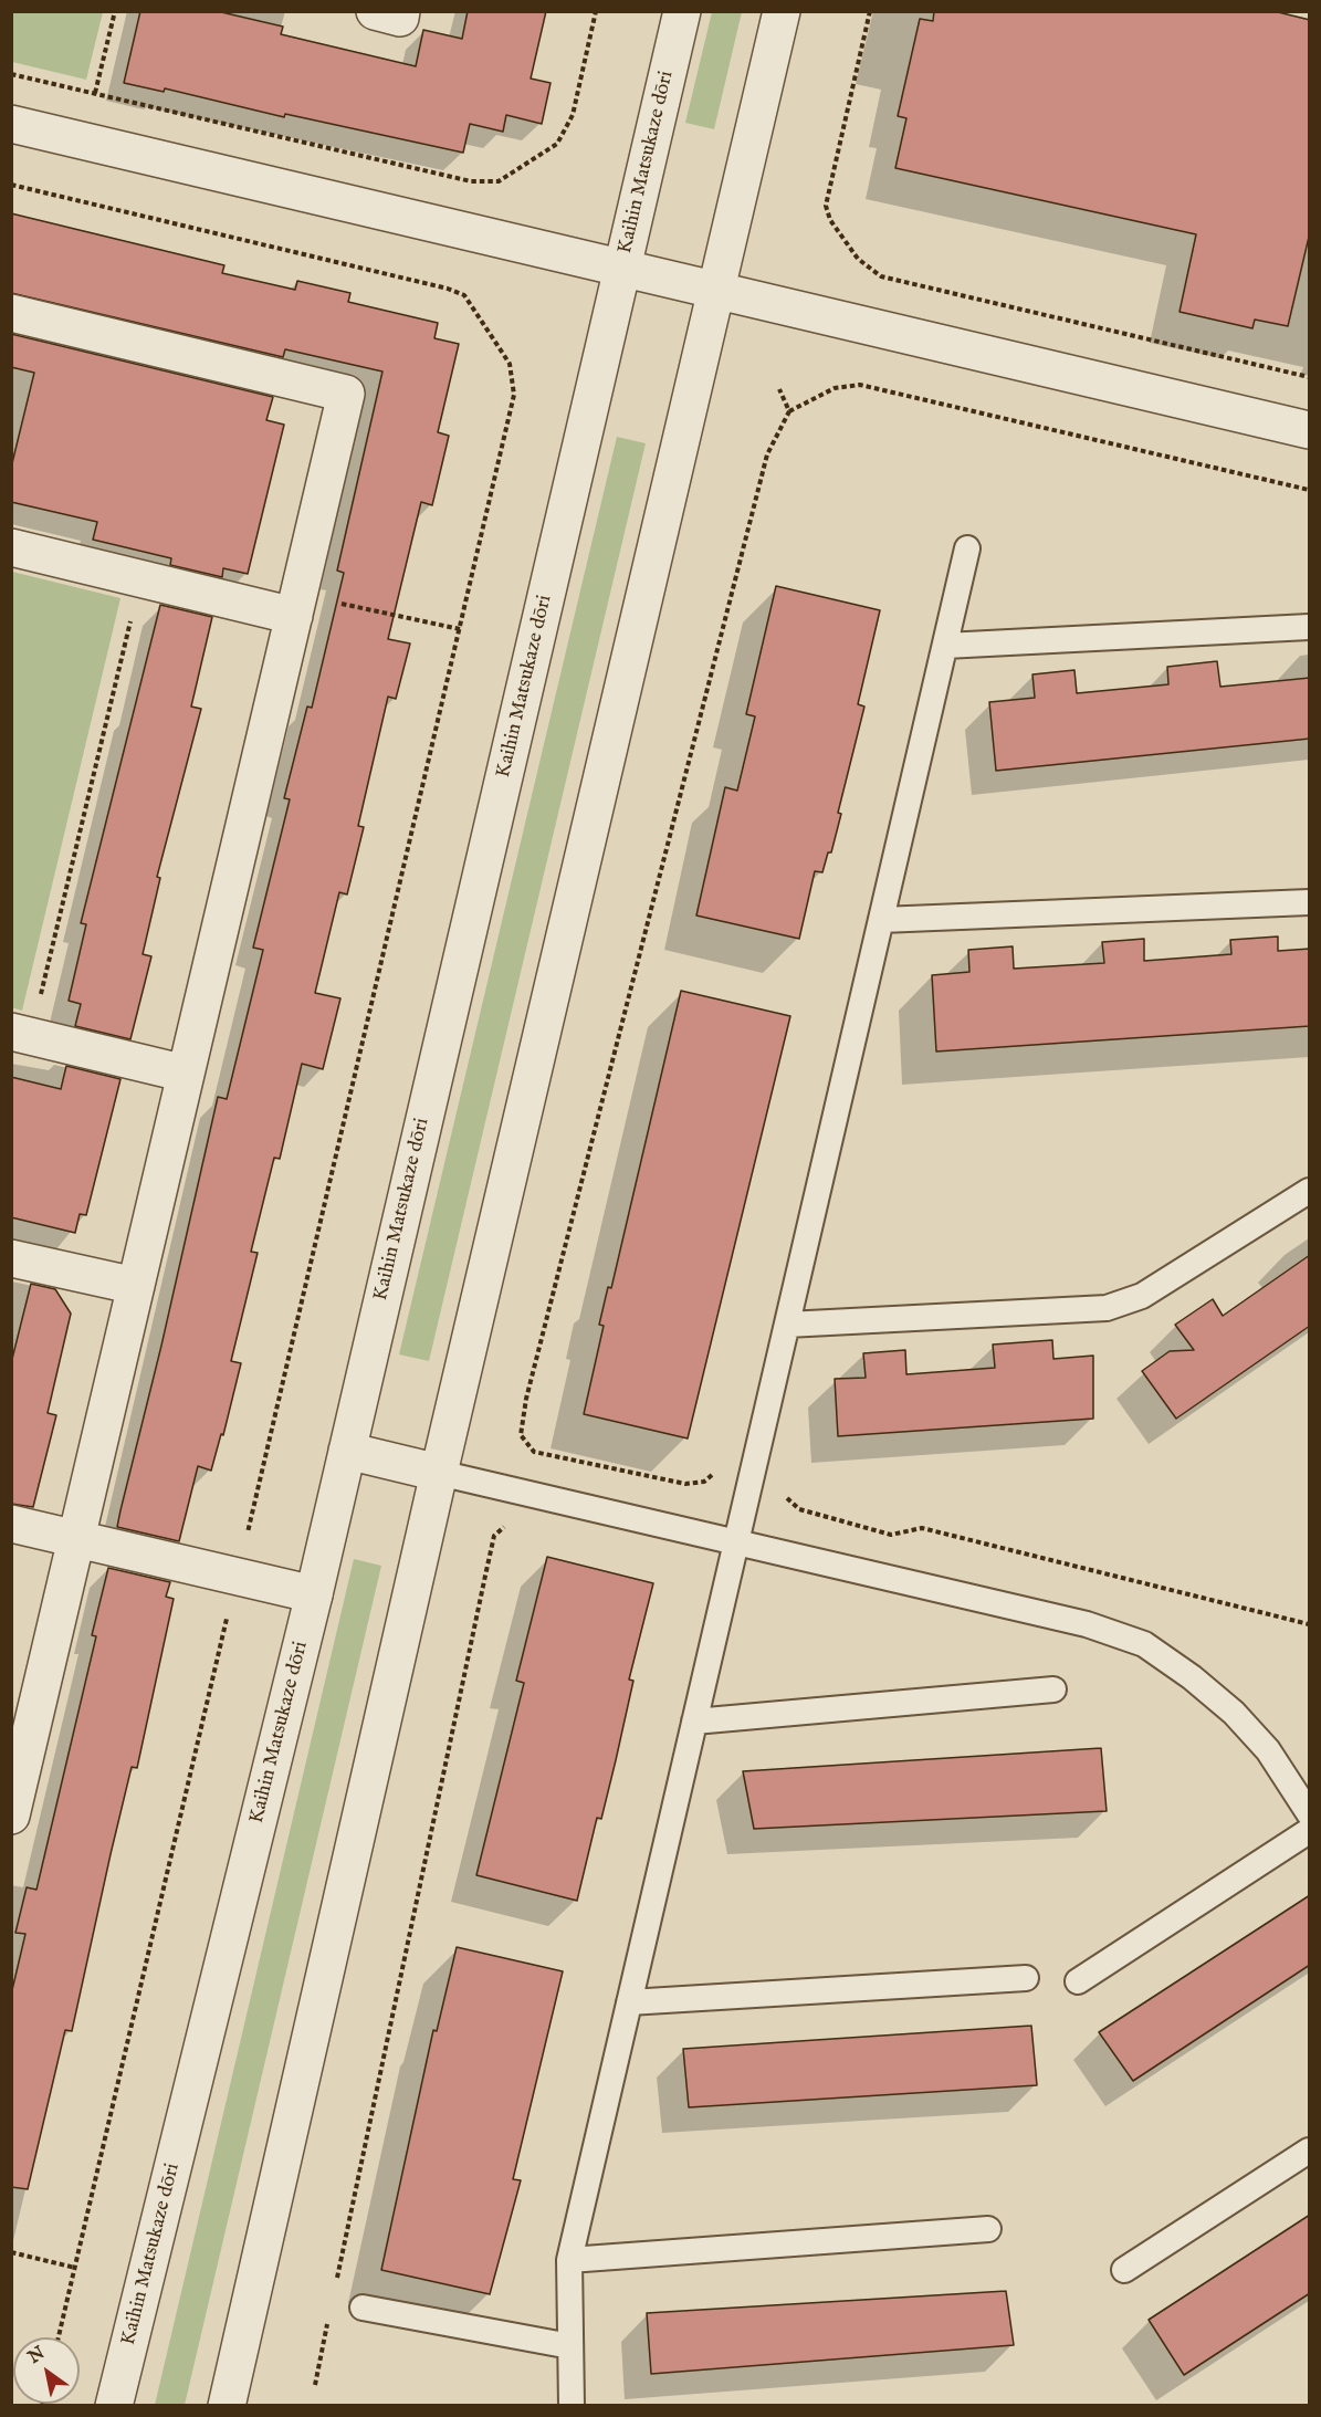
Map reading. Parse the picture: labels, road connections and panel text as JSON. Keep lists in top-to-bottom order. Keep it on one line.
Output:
{"streets":{"street":["Kaihin Matsukaze dōri"]},"north":"top left"}
